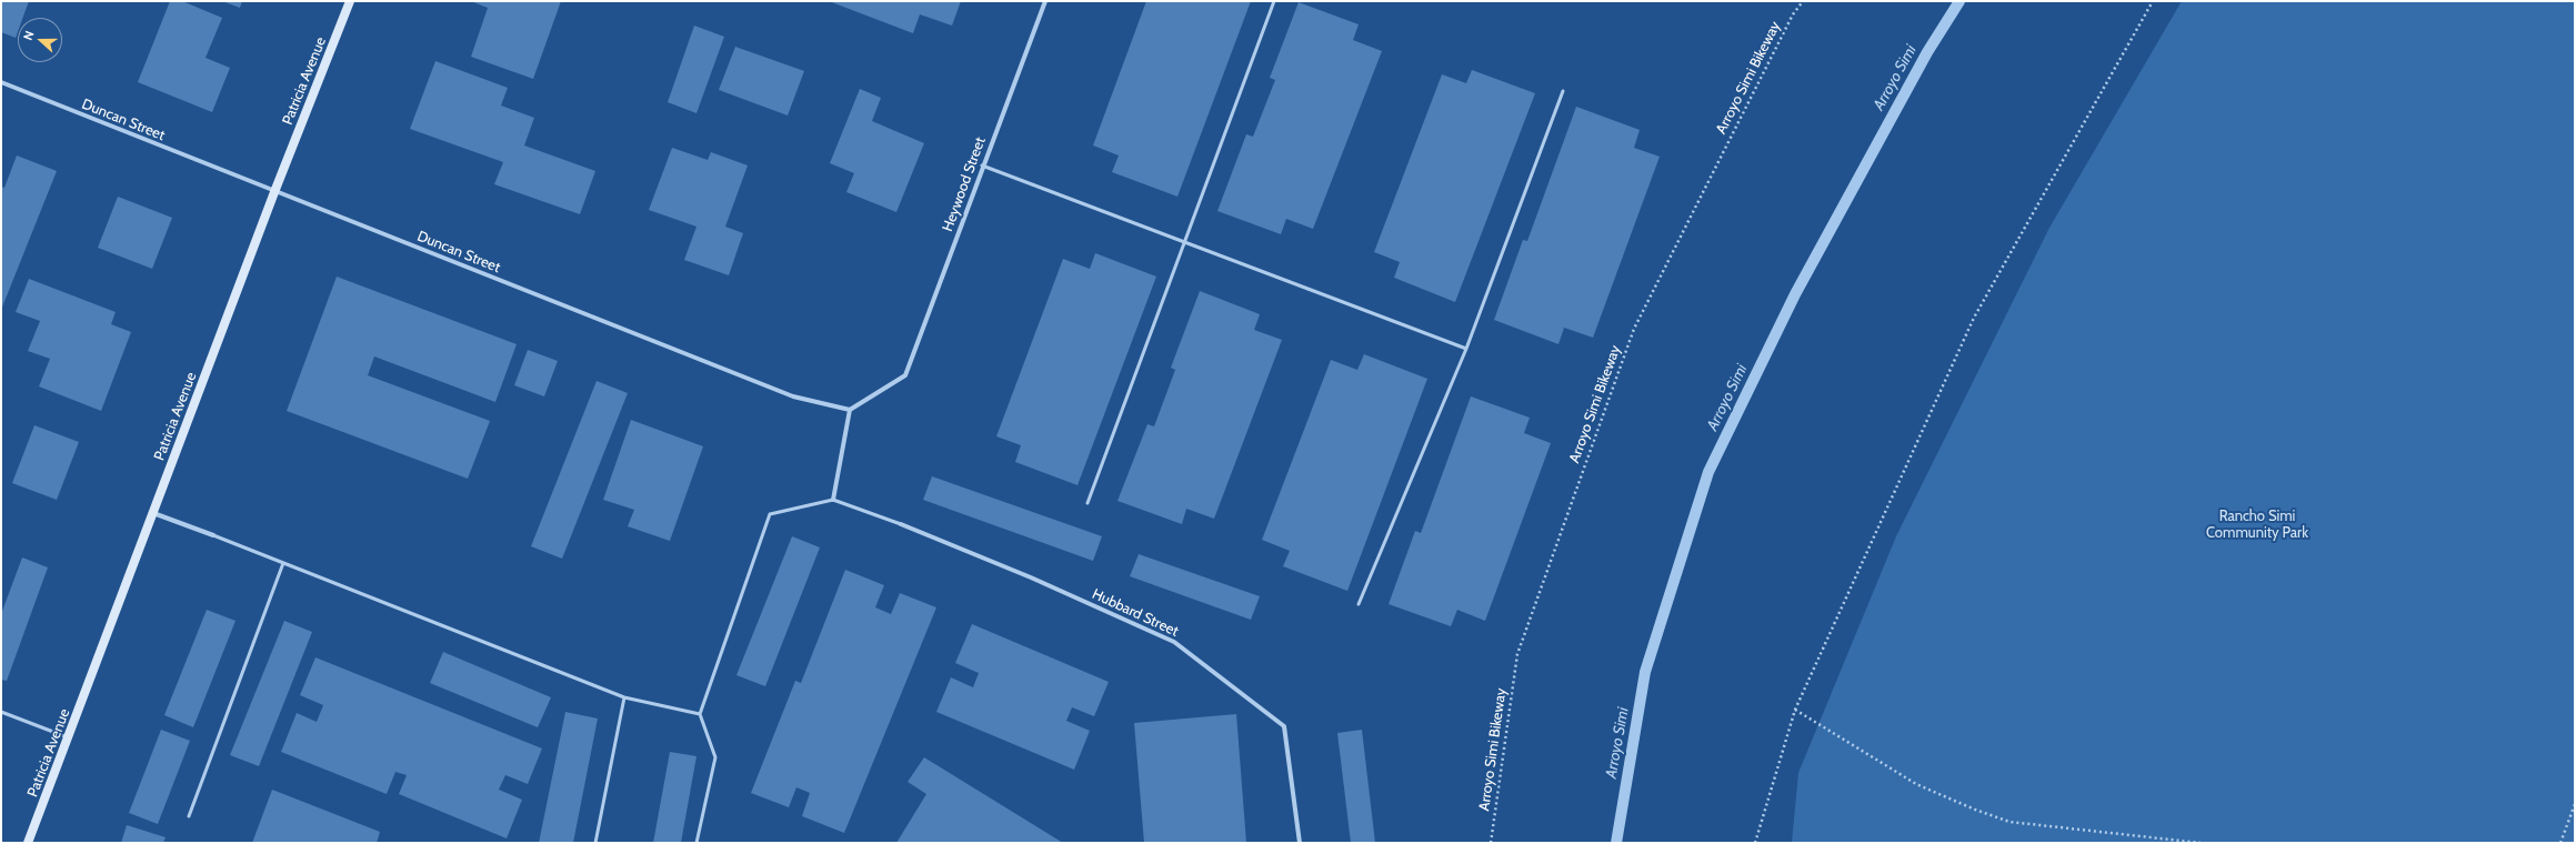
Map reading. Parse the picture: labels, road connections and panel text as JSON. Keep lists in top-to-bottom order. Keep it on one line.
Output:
{"streets":{"street":["Patricia Avenue","Duncan Street","Heywood Street","Hubbard Street"],"path":["Arroyo Simi Bikeway"]},"crossings":[["Patricia Avenue","Duncan Street"],["Duncan Street","Heywood Street"]],"water":["Arroyo Simi"],"parks":["Rancho Simi Community Park"],"north":"left"}
